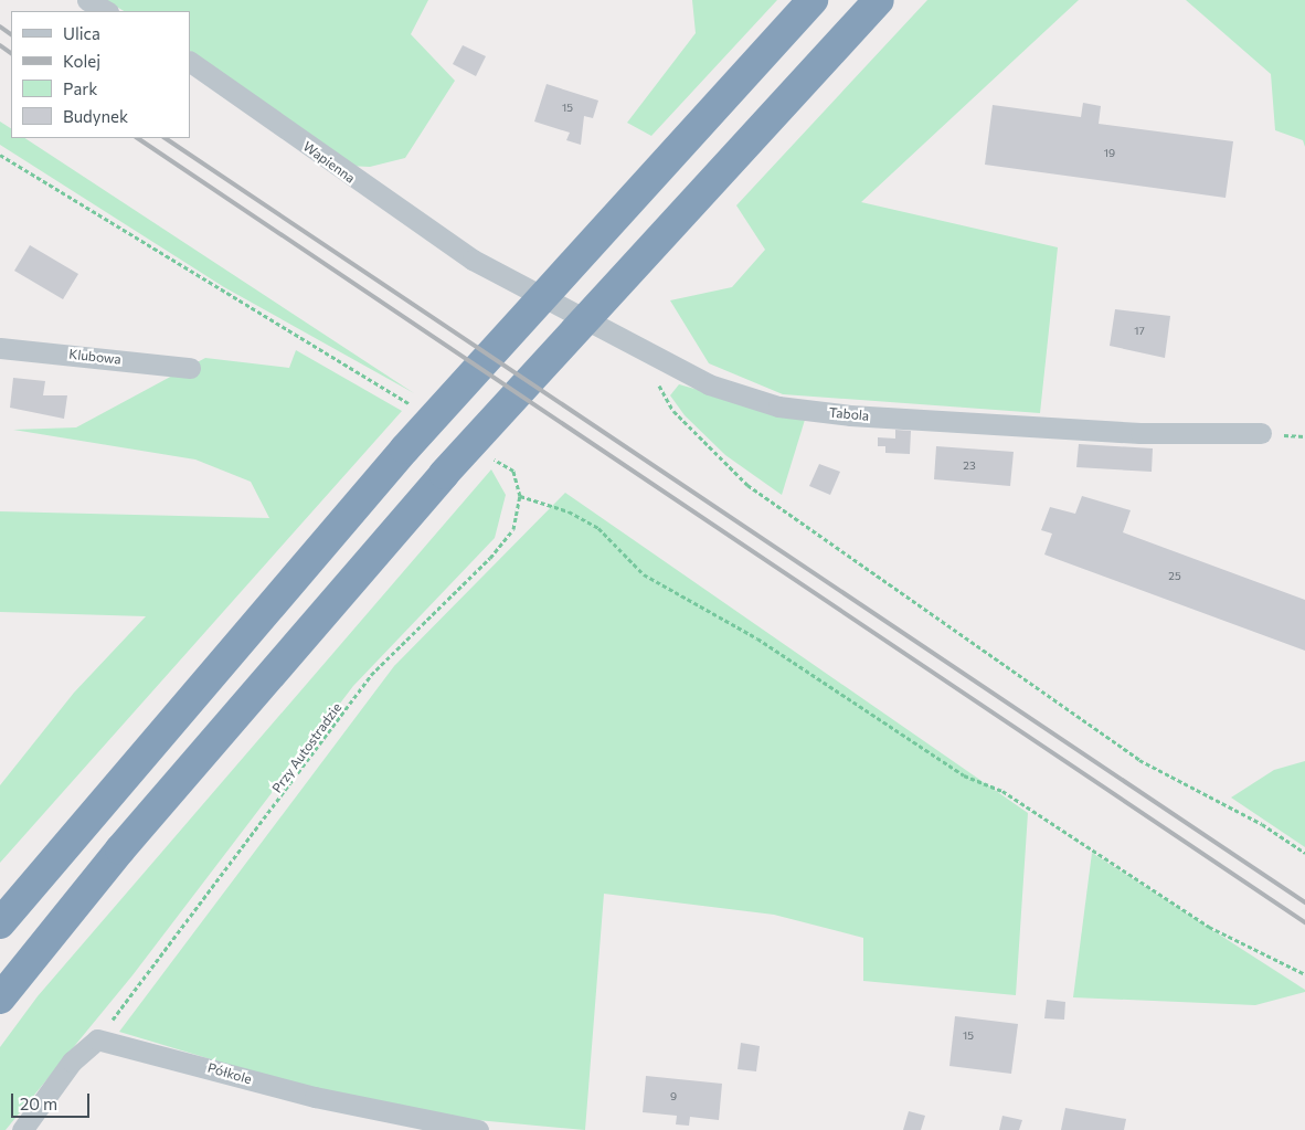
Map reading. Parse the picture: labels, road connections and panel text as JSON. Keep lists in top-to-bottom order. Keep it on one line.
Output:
{"streets":{"street":["Wapienna","Klubowa","Tabola","Półkole"],"path":["Przy Autostradzie"]},"crossings":[["Wapienna","Tabola"],["Przy Autostradzie","Półkole"]],"house_numbers":["15","19","17","23","25","15","9"],"legend":["Ulica","Kolej","Park","Budynek"],"scale_bar":"20 m"}
